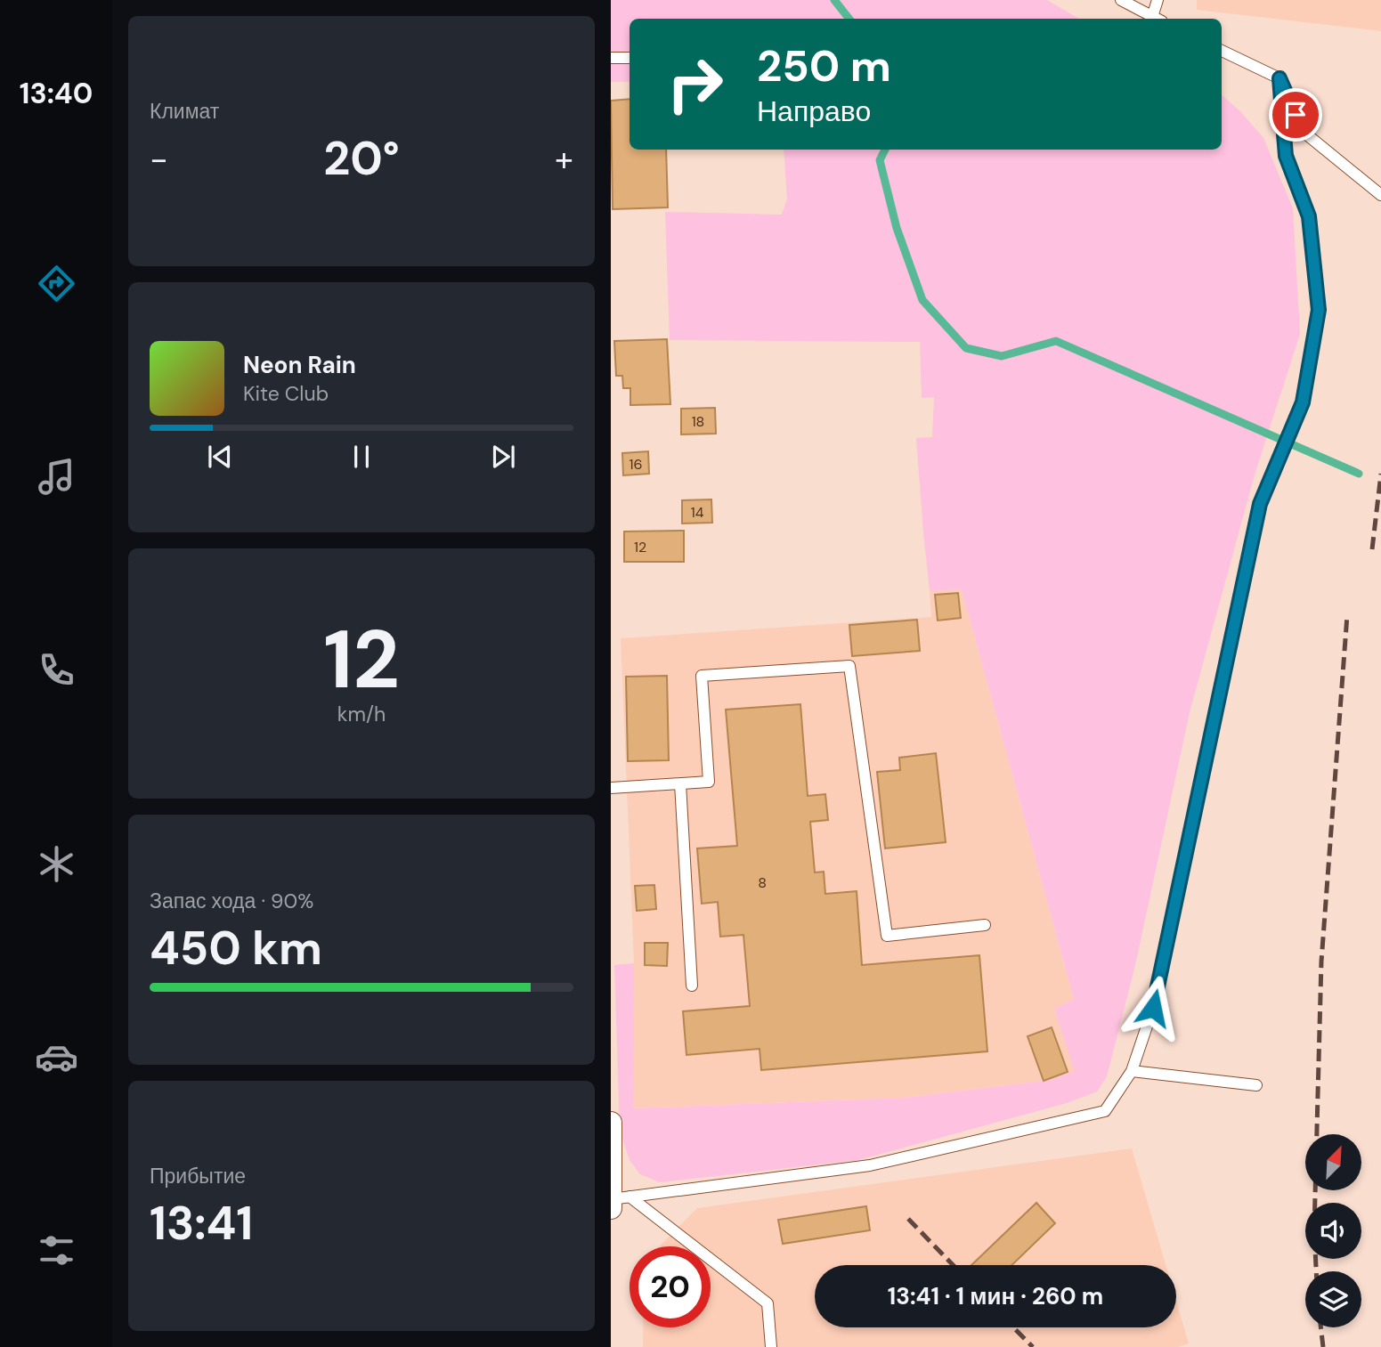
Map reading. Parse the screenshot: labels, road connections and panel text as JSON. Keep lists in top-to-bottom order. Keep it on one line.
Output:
{"house_numbers":["18","16","14","12","8"],"north":"top right","page":{"tabs":"13:40","tile":["Климат",["12","km/h"],["Запас хода · 90%","450 km"],["Прибытие","13:41"]],"turn":["250 m","Направо"],"heat":["−","20°","+"],"song":["Neon Rain","Kite Club"],"limit":"20","trip":"13:41 · 1 мин · 260 m"}}
